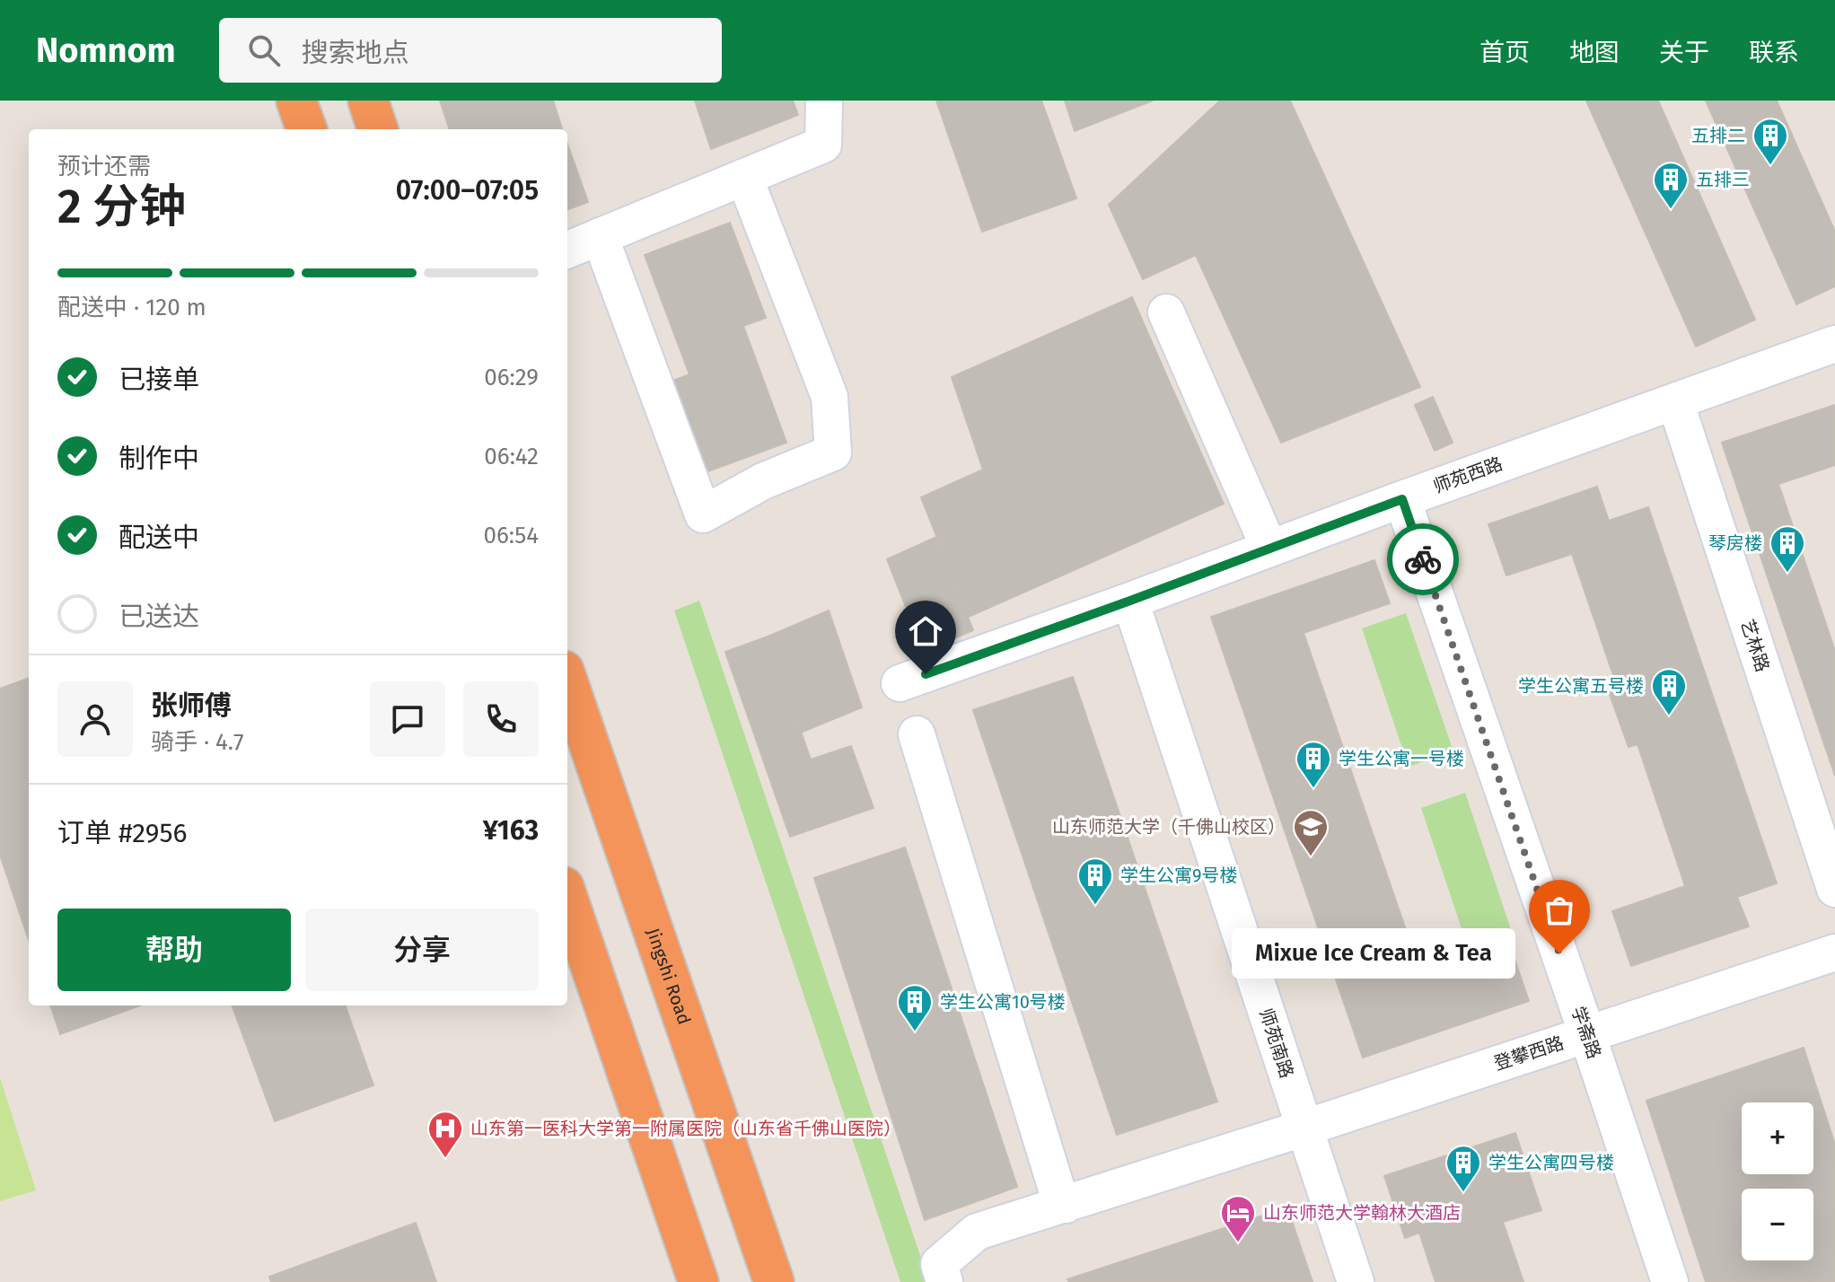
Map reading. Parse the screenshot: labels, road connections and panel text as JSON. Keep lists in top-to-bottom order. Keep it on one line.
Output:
{"streets":{"highway":["Jingshi Road"],"street":["师苑西路","艺林路","学斋路","师苑南路","登攀西路"]},"crossings":[["师苑西路","艺林路"],["师苑西路","学斋路"],["师苑西路","师苑南路"],["学斋路","登攀西路"],["师苑南路","登攀西路"]],"places":{"building":["五排二","五排三","琴房楼","学生公寓五号楼","学生公寓一号楼","学生公寓9号楼","学生公寓10号楼","学生公寓四号楼"],"school or university":["山东师范大学（千佛山校区）"],"other":["Mixue Ice Cream & Tea"],"hospital":["山东第一医科大学第一附属医院（山东省千佛山医院）"],"hotel":["山东师范大学翰林大酒店"]},"page":{"header":"Nomnom","search":"搜索地点","nav":["首页","地图","关于","联系"],"heading":["2 分钟","预计还需","07:00–07:05"],"panel":["张师傅","骑手 · 4.7","订单 #2956","¥163"],"bar":"配送中 · 120 m","list":[["已接单","06:29"],["制作中","06:42"],["配送中","06:54"],"已送达"],"buttons":["帮助","分享"],"bubble":"Mixue Ice Cream & Tea","map_buttons":["+","−"]}}
